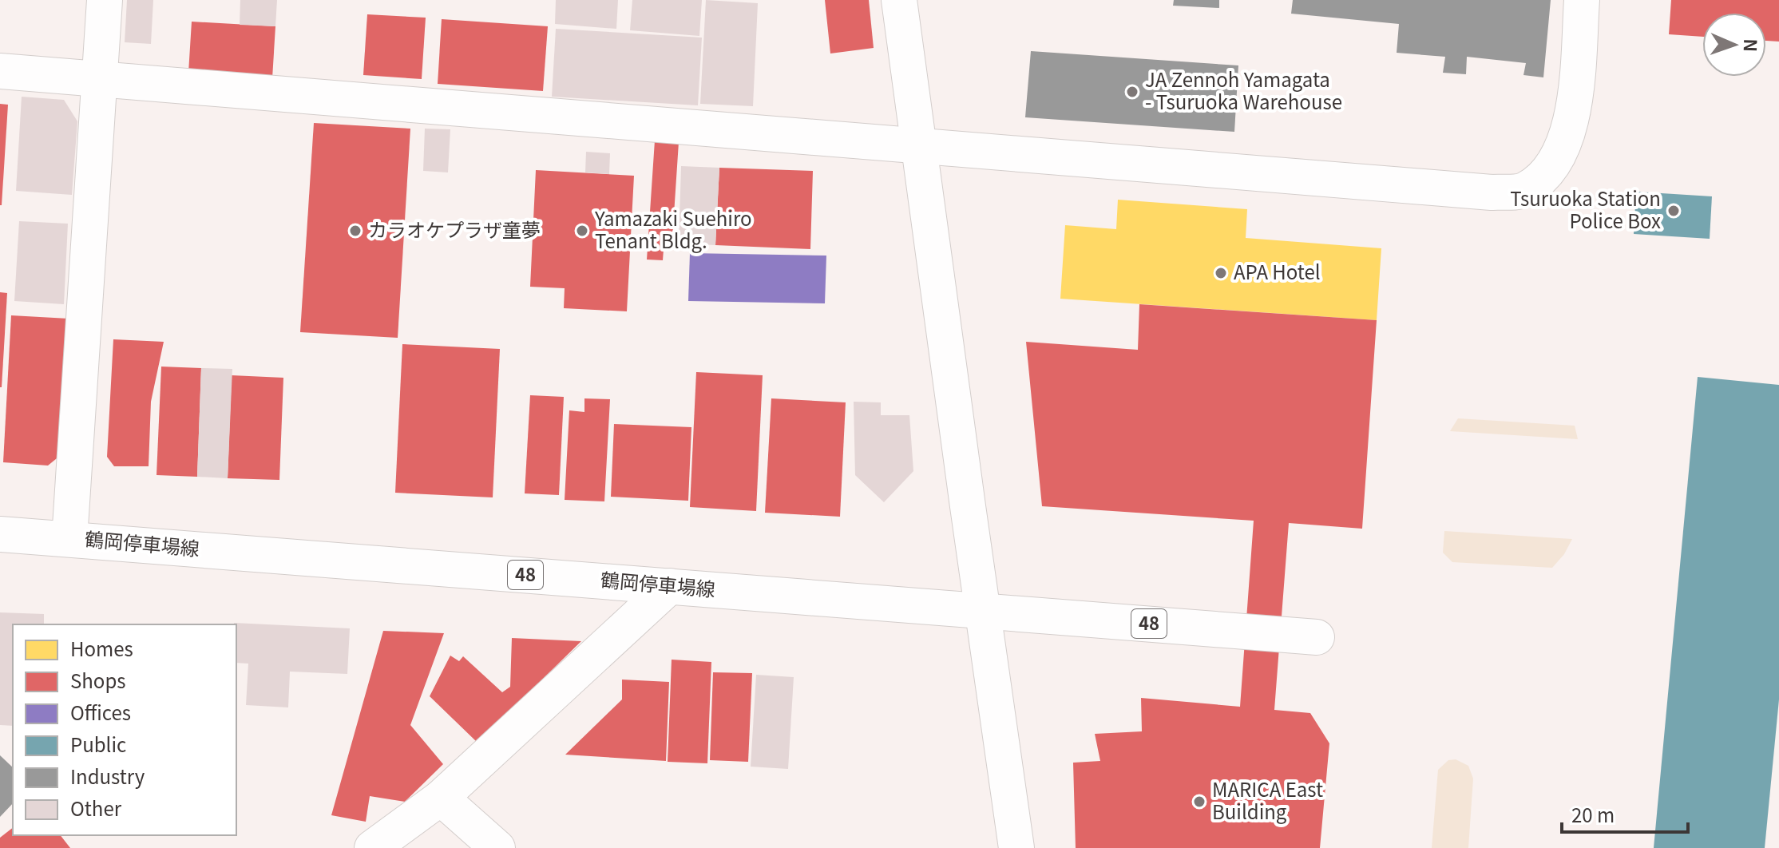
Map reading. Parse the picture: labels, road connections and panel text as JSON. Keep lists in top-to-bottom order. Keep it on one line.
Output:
{"streets":{"street":["鶴岡停車場線","48"]},"places":["JA Zennoh Yamagata - Tsuruoka Warehouse","Tsuruoka Station Police Box","カラオケプラザ童夢","Yamazaki Suehiro Tenant Bldg.","APA Hotel","MARICA East Building"],"legend":["Homes","Shops","Offices","Public","Industry","Other"],"scale_bar":"20 m","north":"right"}
